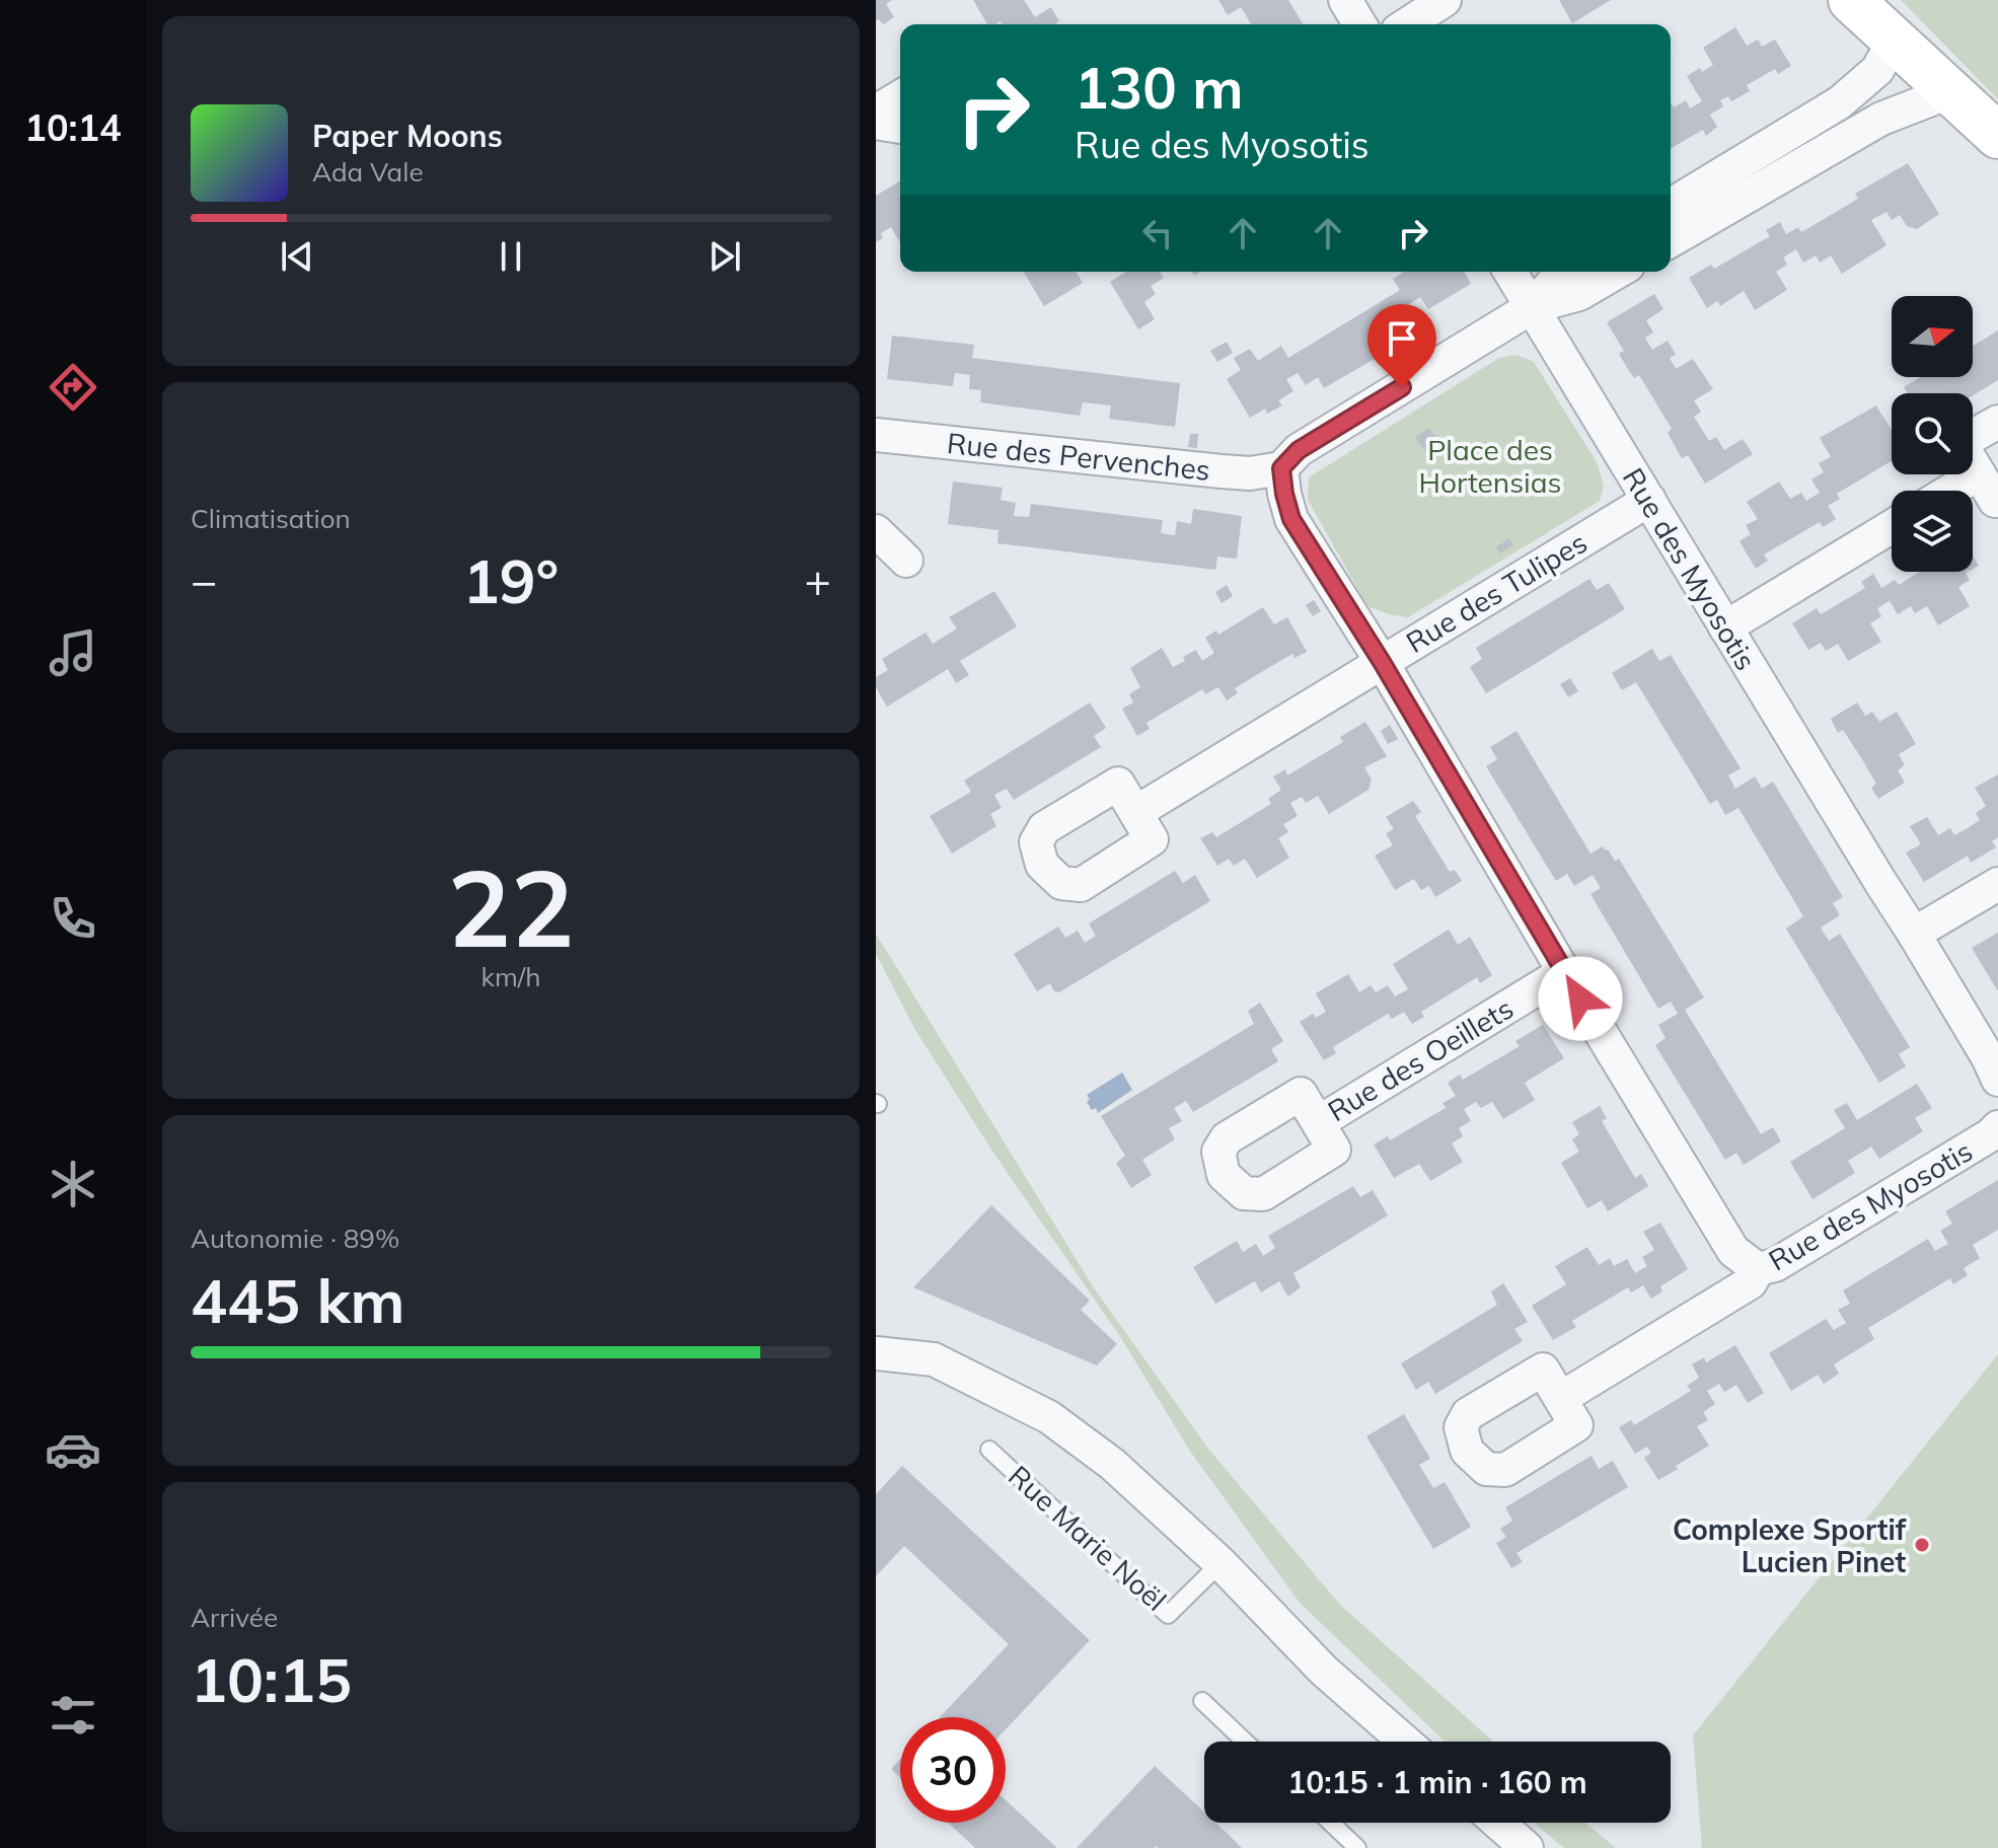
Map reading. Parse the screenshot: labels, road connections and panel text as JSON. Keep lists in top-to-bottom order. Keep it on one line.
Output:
{"streets":{"street":["Rue des Pervenches","Rue des Myosotis","Rue des Tulipes","Rue des Oeillets"],"lane":["Rue Marie Noël"]},"crossings":[["Rue des Pervenches","Rue des Myosotis"],["Rue des Myosotis","Rue des Tulipes"],["Rue des Myosotis","Rue des Oeillets"]],"parks":["Place des Hortensias"],"places":["Complexe Sportif Lucien Pinet"],"north":"right","page":{"tabs":"10:14","turn":["130 m","Rue des Myosotis"],"song":["Paper Moons","Ada Vale"],"tile":["Climatisation",["22","km/h"],["Autonomie · 89%","445 km"],["Arrivée","10:15"]],"heat":["−","19°","+"],"limit":"30","trip":"10:15 · 1 min · 160 m"}}
